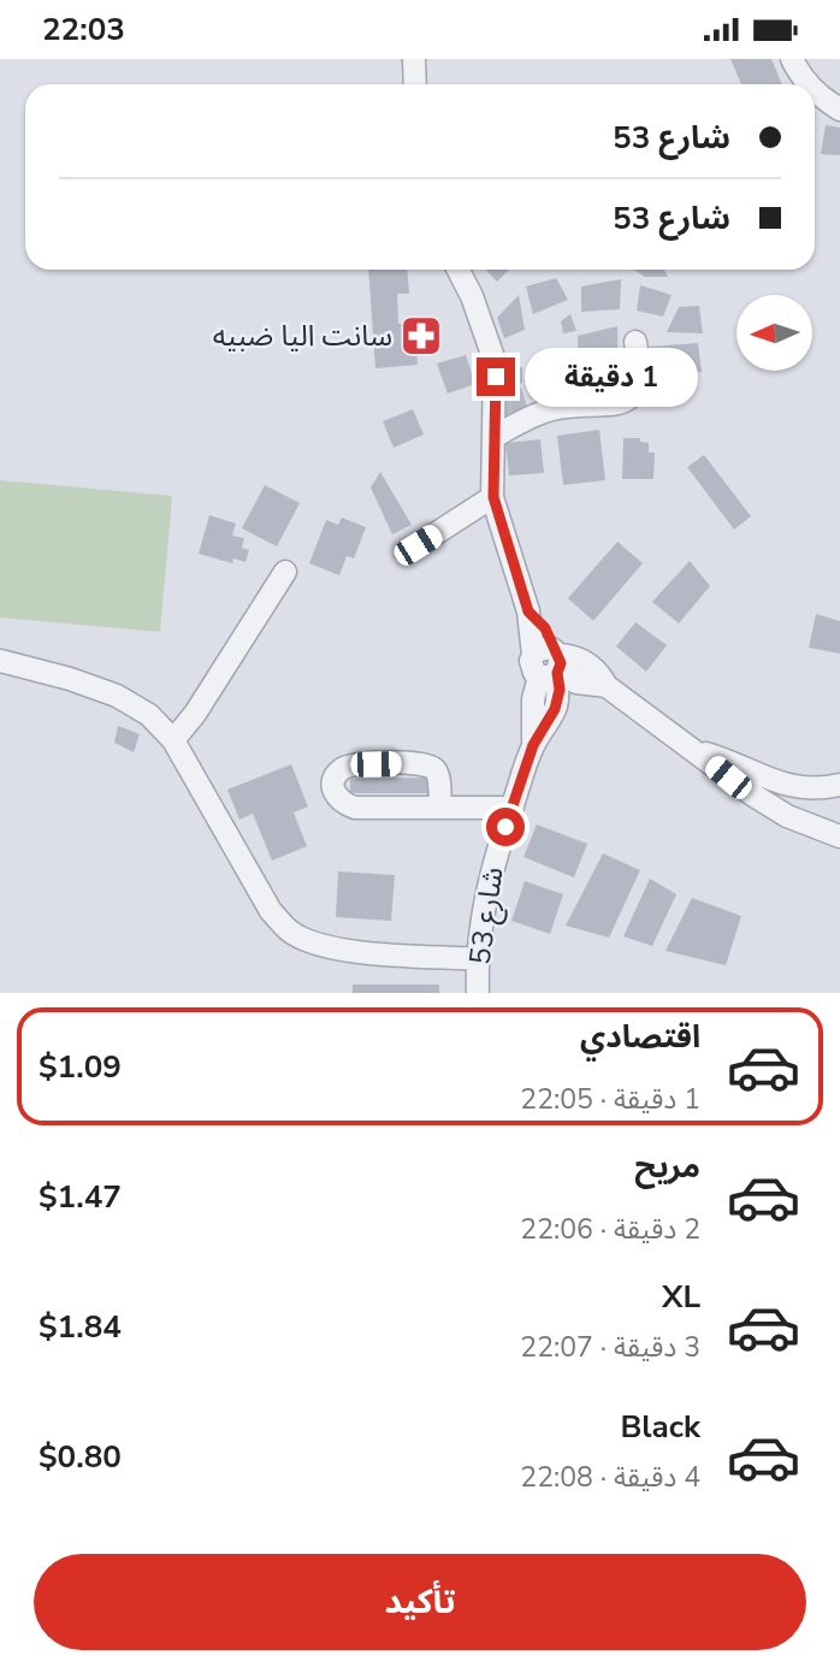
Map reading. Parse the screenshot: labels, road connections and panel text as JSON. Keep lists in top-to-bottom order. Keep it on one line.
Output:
{"streets":{"street":["شارع 53"]},"places":{"pharmacy":["سانت اليا ضبيه"]},"north":"left","page":{"status":"22:03","banner":["شارع 53","شارع 53"],"bubble":"1 دقيقة","list":[{"name":"اقتصادي","note":"1 دقيقة · 22:05","value":"$1.09"},{"name":"مريح","note":"2 دقيقة · 22:06","value":"$1.47"},{"name":"XL","note":"3 دقيقة · 22:07","value":"$1.84"},{"name":"Black","note":"4 دقيقة · 22:08","value":"$0.80"}],"buttons":"تأكيد"}}
